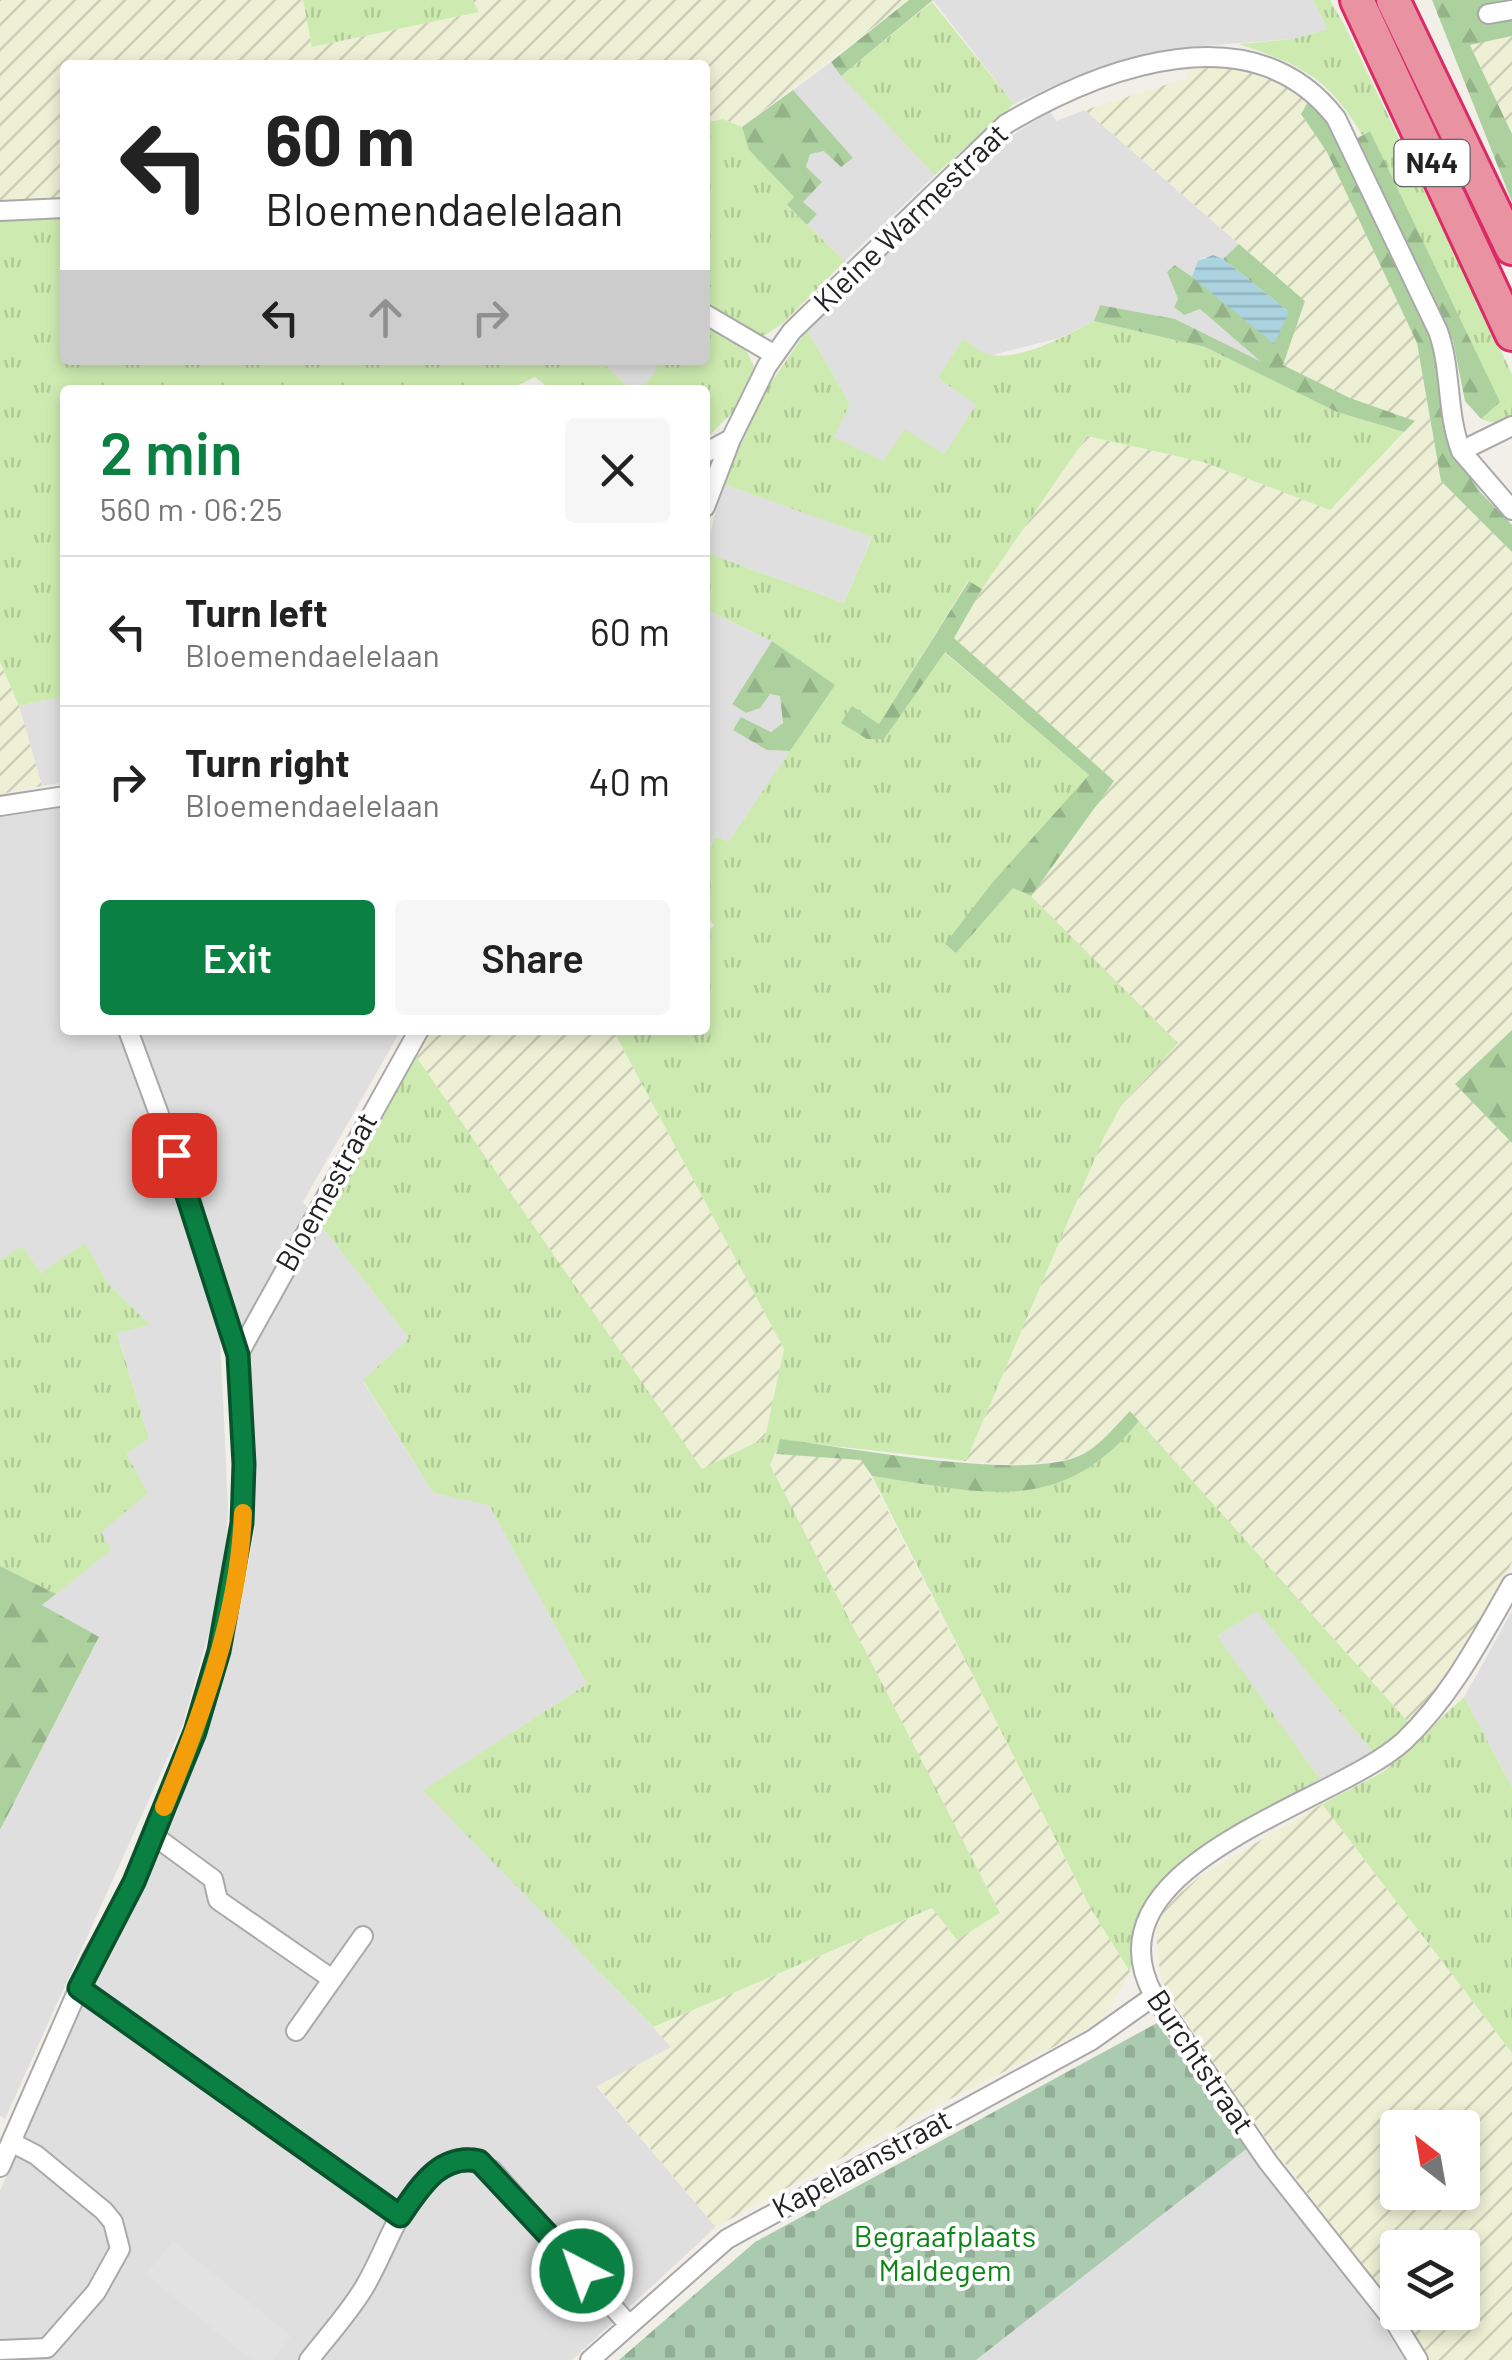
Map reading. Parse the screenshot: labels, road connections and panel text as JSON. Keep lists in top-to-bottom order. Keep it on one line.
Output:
{"streets":{"highway":["N44"],"street":["Kleine Warmestraat","Bloemestraat","Burchtstraat","Kapelaanstraat"]},"crossings":[["Burchtstraat","Kapelaanstraat"]],"parks":["Begraafplaats Maldegem"],"north":"top left","page":{"turn":["60 m","Bloemendaelelaan"],"heading":["2 min","560 m · 06:25"],"list":[{"name":"Turn left","note":"Bloemendaelelaan","value":"60 m"},{"name":"Turn right","note":"Bloemendaelelaan","value":"40 m"}],"buttons":["Exit","Share"]}}
